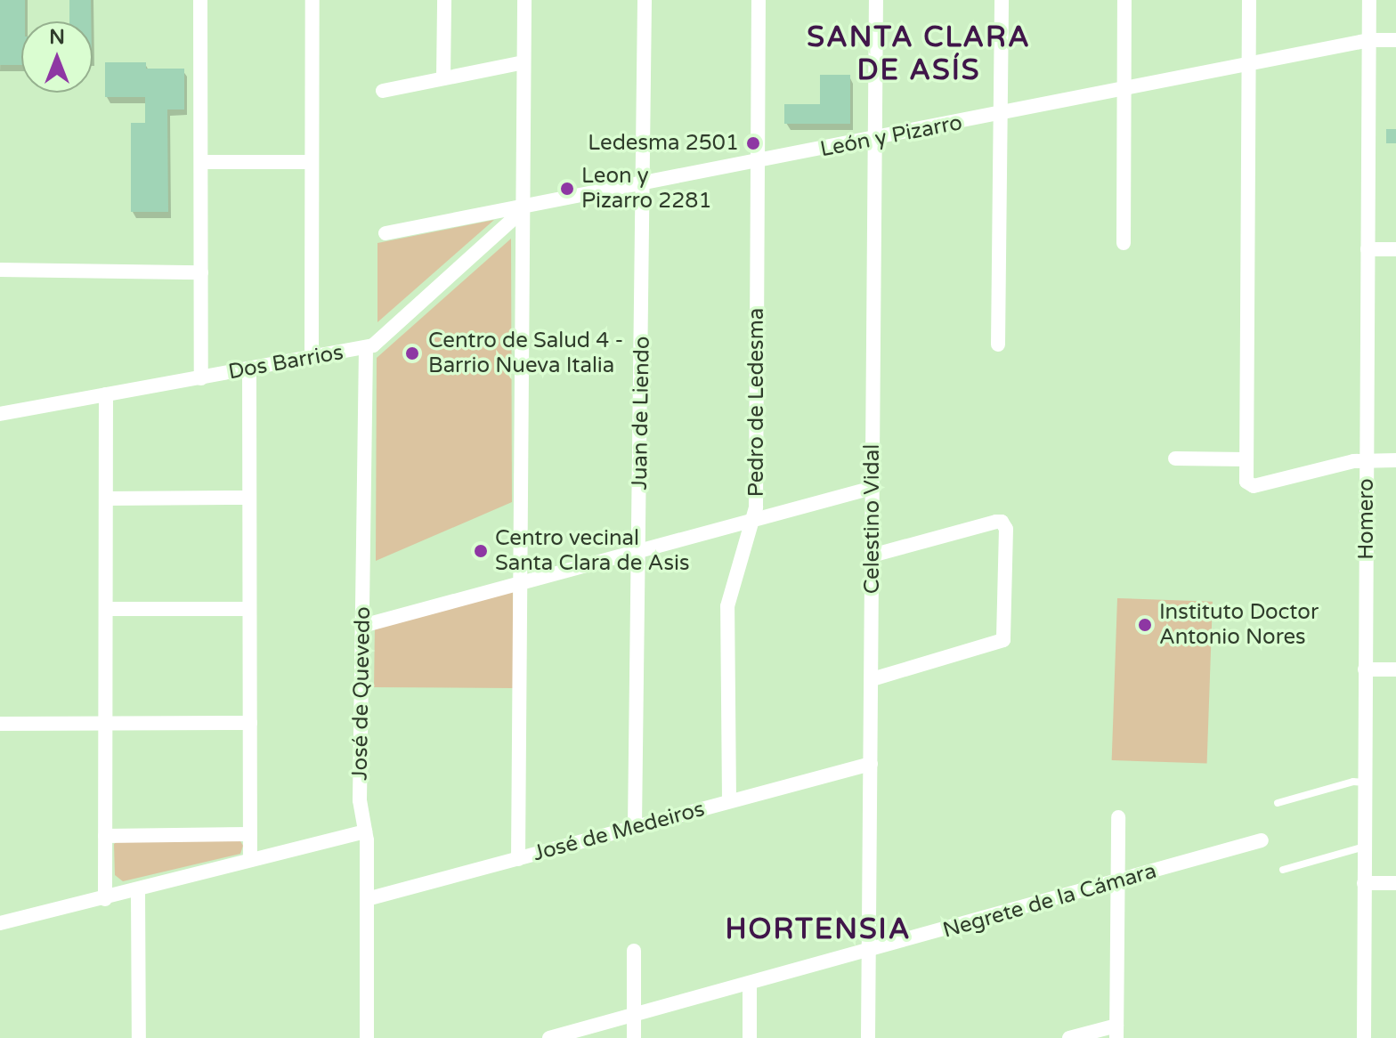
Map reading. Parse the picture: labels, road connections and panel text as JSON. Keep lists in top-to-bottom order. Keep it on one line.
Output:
{"streets":{"street":["León y Pizarro","Dos Barrios","Pedro de Ledesma","Juan de Liendo","Celestino Vidal","Homero","José de Quevedo","José de Medeiros","Negrete de la Cámara"]},"crossings":[["León y Pizarro","Dos Barrios"],["León y Pizarro","Pedro de Ledesma"],["León y Pizarro","Juan de Liendo"],["León y Pizarro","Celestino Vidal"],["León y Pizarro","Homero"],["Dos Barrios","José de Quevedo"],["Pedro de Ledesma","José de Medeiros"],["Juan de Liendo","José de Medeiros"],["Celestino Vidal","José de Medeiros"],["Celestino Vidal","Negrete de la Cámara"],["José de Quevedo","José de Medeiros"]],"districts":["SANTA CLARA DE ASÍS","HORTENSIA"],"places":["Ledesma 2501","Leon y Pizarro 2281","Centro de Salud 4 - Barrio Nueva Italia","Centro vecinal Santa Clara de Asis","Instituto Doctor Antonio Nores"],"north":"top"}
